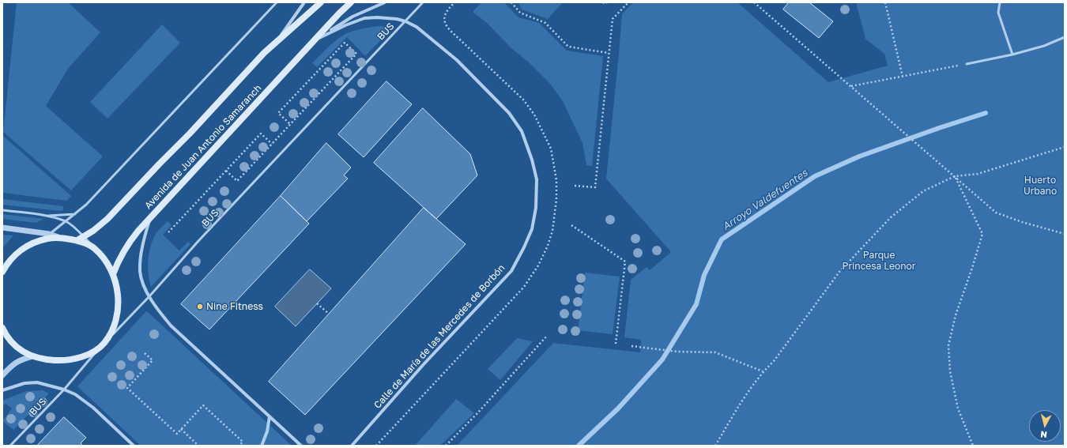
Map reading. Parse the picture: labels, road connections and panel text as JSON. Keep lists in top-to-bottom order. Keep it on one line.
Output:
{"streets":{"main road":["Avenida de Juan Antonio Samaranch"],"street":["Calle de María de las Mercedes de Borbón"],"lane":["BUS"]},"crossings":[["BUS","Calle de María de las Mercedes de Borbón"],["Avenida de Juan Antonio Samaranch","Calle de María de las Mercedes de Borbón"]],"water":["Arroyo Valdefuentes"],"parks":["Huerto Urbano","Parque Princesa Leonor"],"places":["Nine Fitness"],"north":"bottom"}
